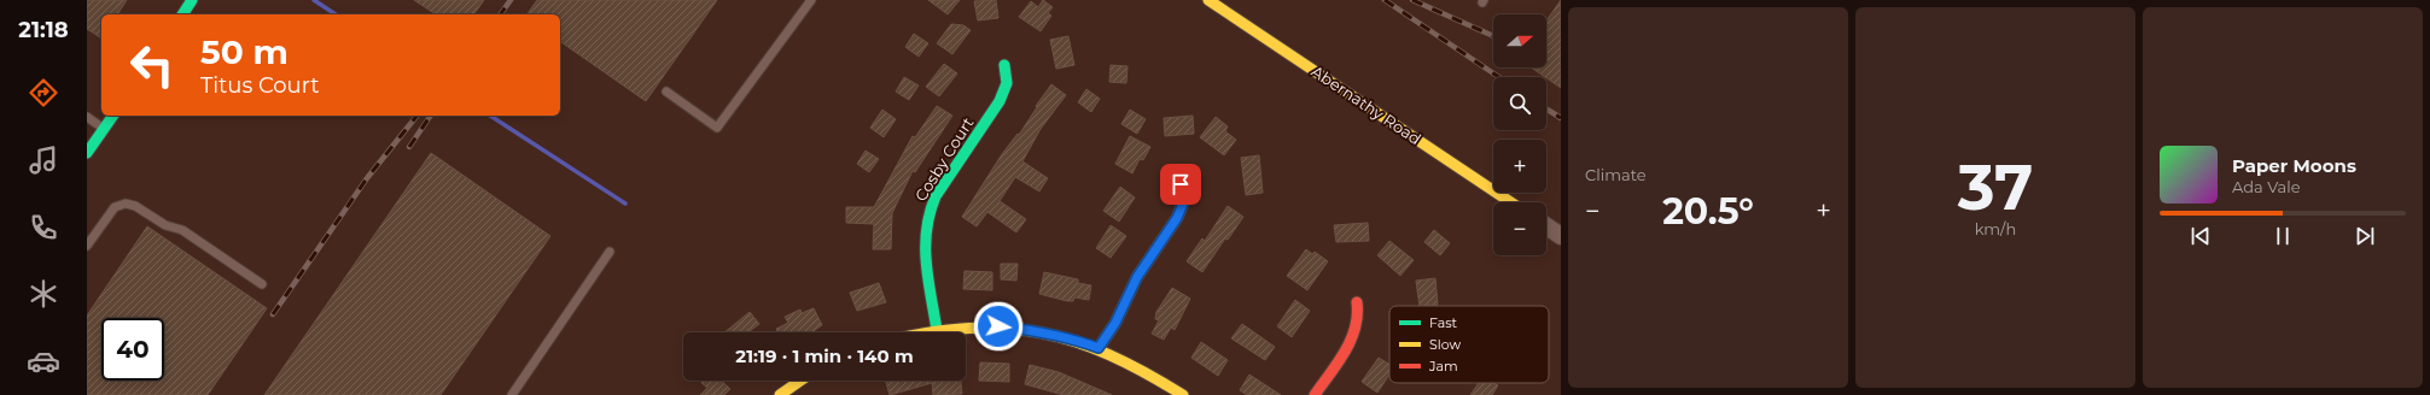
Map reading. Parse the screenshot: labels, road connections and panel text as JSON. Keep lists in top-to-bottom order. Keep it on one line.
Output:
{"streets":{"street":["Abernathy Road","Cosby Court"]},"legend":["Fast","Slow","Jam"],"north":"right","page":{"tabs":"21:18","tile":["Climate",["37","km/h"]],"map_buttons":["+","−"],"turn":["50 m","Titus Court"],"song":["Paper Moons","Ada Vale"],"heat":["−","20.5°","+"],"limit":"40","trip":"21:19 · 1 min · 140 m"}}
